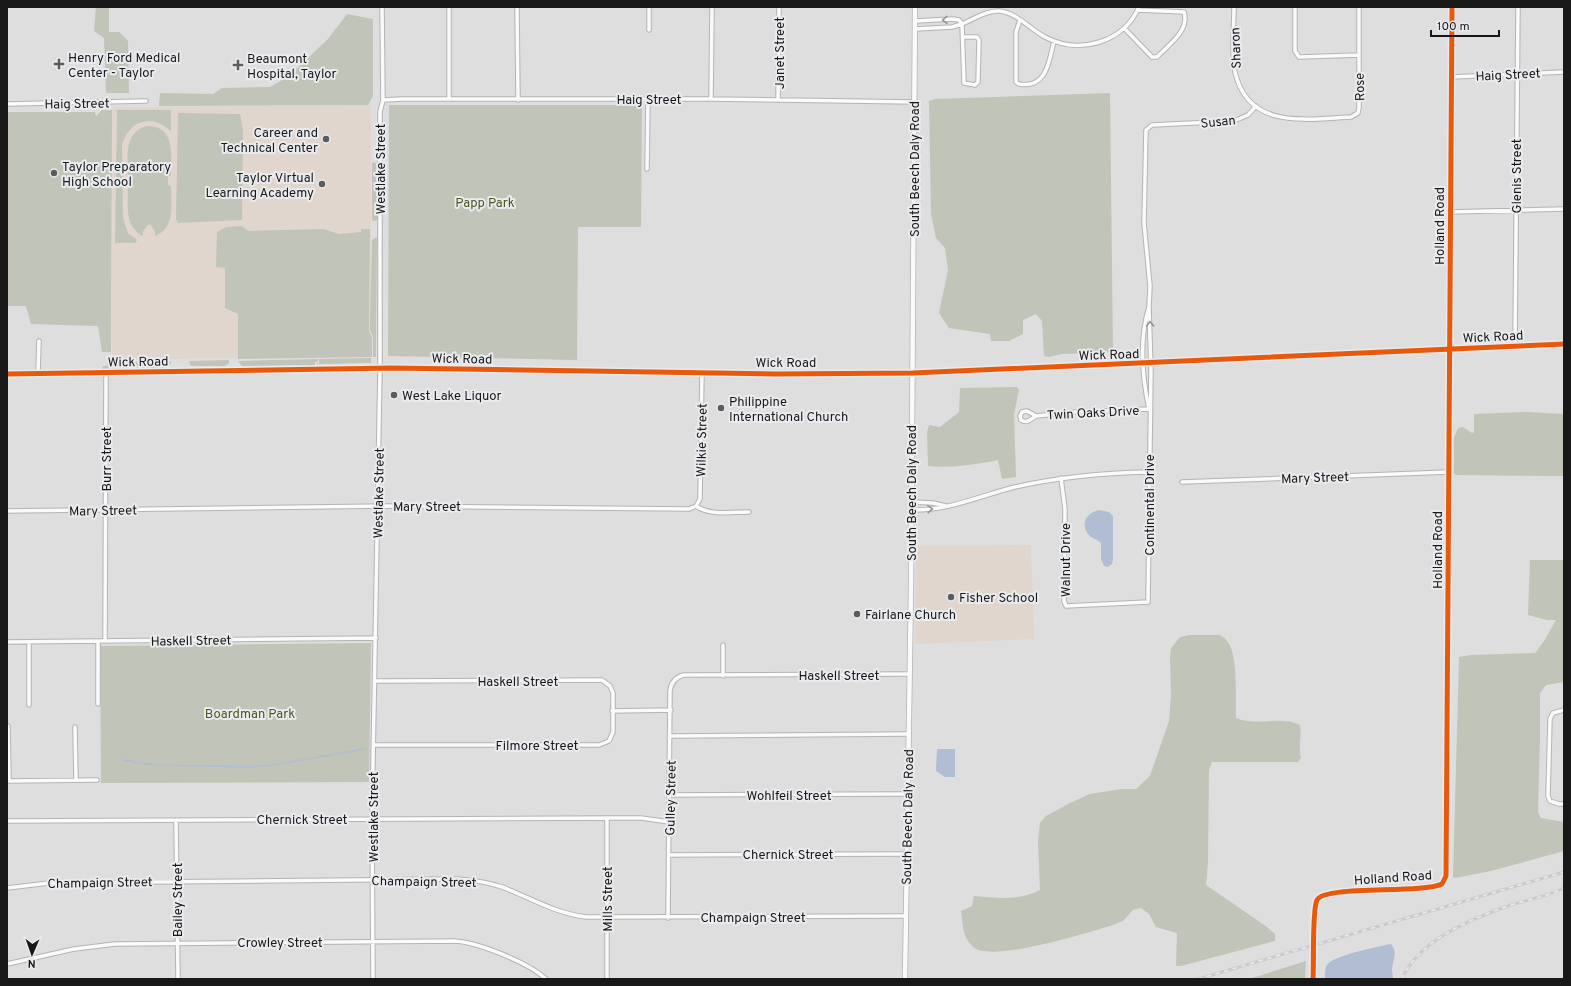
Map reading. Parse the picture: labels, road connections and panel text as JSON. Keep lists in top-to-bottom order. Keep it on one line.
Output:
{"streets":{"street":["Sharon","Janet Street","Haig Street","Rose","Susan","Westlake Street","South Beech Daly Road","Glenis Street","Holland Road","Wick Road","Twin Oaks Drive","Wilkie Street","Burr Street","Mary Street","Continental Drive","Walnut Drive","Haskell Street","Filmore Street","Wohlfeil Street","Gulley Street","Chernick Street","Champaign Street","Mills Street","Bailey Street","Crowley Street"]},"crossings":[["Sharon","Rose"],["Sharon","Susan"],["Janet Street","Haig Street"],["Haig Street","Westlake Street"],["Haig Street","South Beech Daly Road"],["Haig Street","Glenis Street"],["Haig Street","Holland Road"],["Rose","Susan"],["Susan","Continental Drive"],["Westlake Street","Wick Road"],["Westlake Street","Mary Street"],["Westlake Street","Haskell Street"],["Westlake Street","Filmore Street"],["Westlake Street","Chernick Street"],["Westlake Street","Champaign Street"],["Westlake Street","Crowley Street"],["South Beech Daly Road","Wick Road"],["South Beech Daly Road","Haskell Street"],["South Beech Daly Road","Wohlfeil Street"],["South Beech Daly Road","Chernick Street"],["South Beech Daly Road","Champaign Street"],["Glenis Street","Wick Road"],["Holland Road","Wick Road"],["Holland Road","Mary Street"],["Wick Road","Wilkie Street"],["Wick Road","Burr Street"],["Wick Road","Continental Drive"],["Twin Oaks Drive","Continental Drive"],["Wilkie Street","Mary Street"],["Burr Street","Mary Street"],["Burr Street","Haskell Street"],["Continental Drive","Walnut Drive"],["Haskell Street","Filmore Street"],["Haskell Street","Gulley Street"],["Wohlfeil Street","Gulley Street"],["Gulley Street","Chernick Street"],["Gulley Street","Champaign Street"],["Chernick Street","Mills Street"],["Chernick Street","Bailey Street"],["Champaign Street","Mills Street"],["Champaign Street","Bailey Street"],["Bailey Street","Crowley Street"]],"parks":["Papp Park","Boardman Park"],"places":{"health":["Henry Ford Medical Center - Taylor","Beaumont Hospital, Taylor"],"other":["Career and Technical Center","Taylor Preparatory High School","Taylor Virtual Learning Academy","West Lake Liquor","Philippine International Church","Fisher School","Fairlane Church"]},"scale_bar":"100 m","north":"bottom"}
